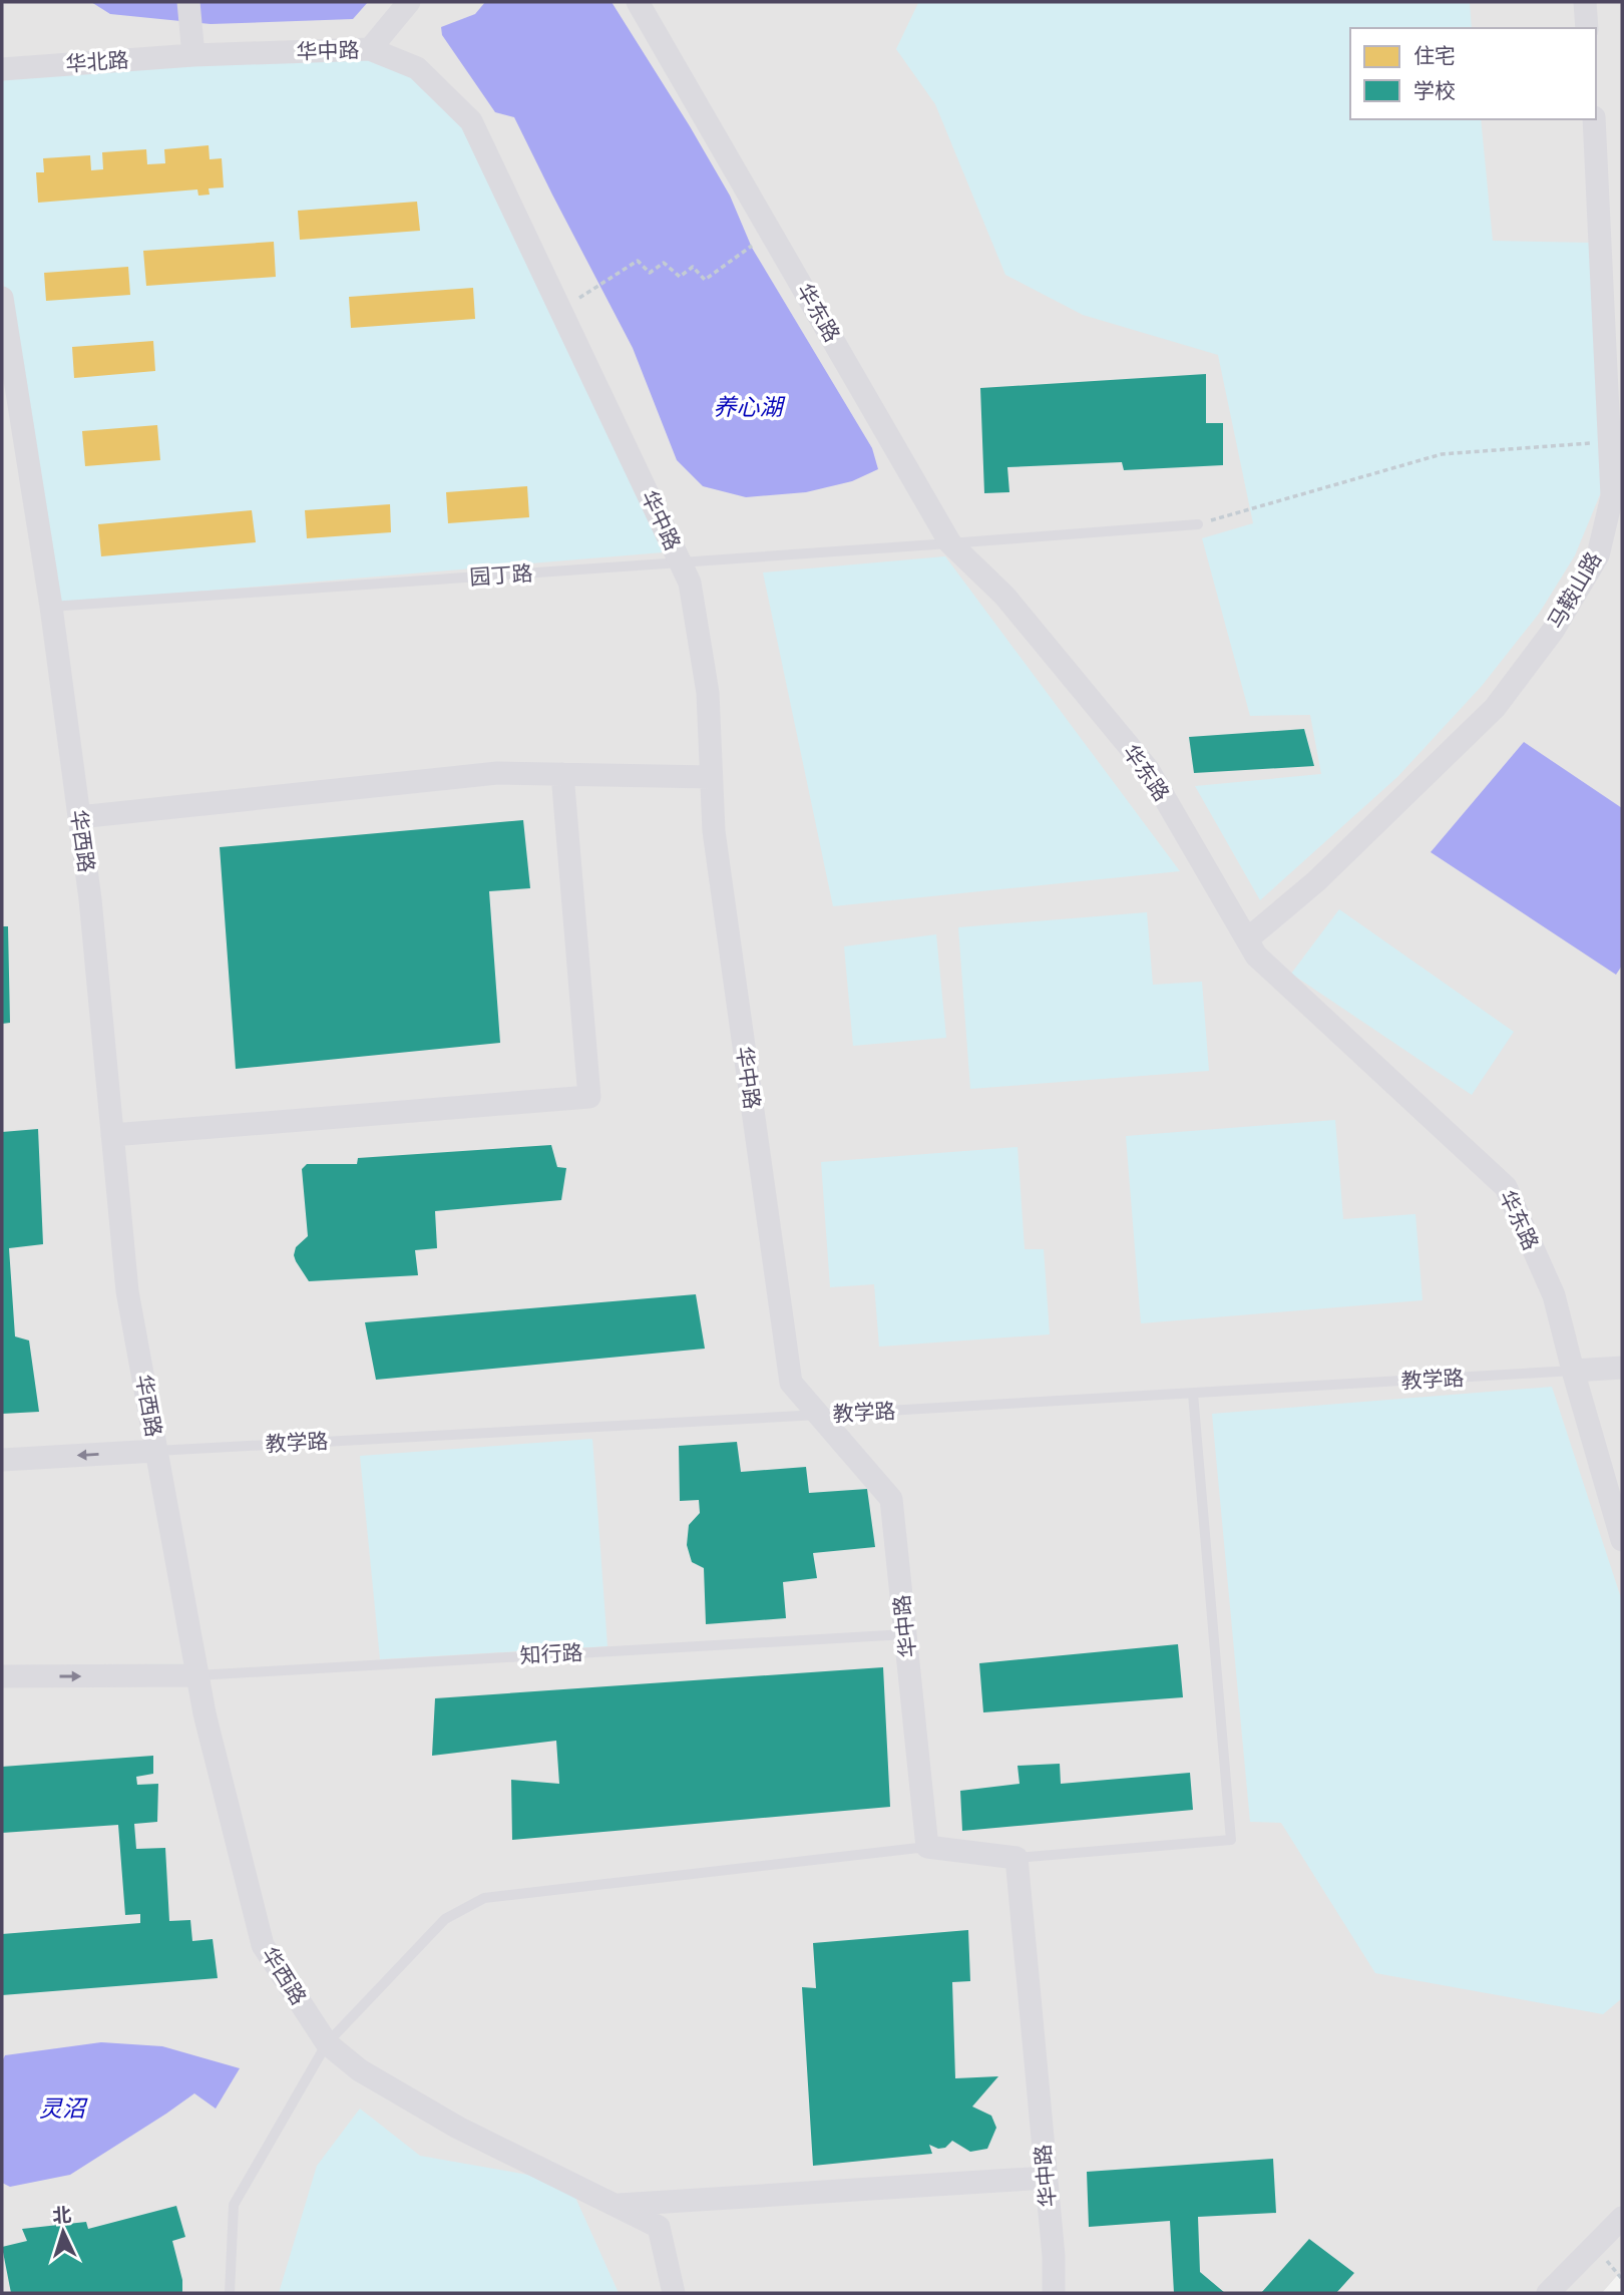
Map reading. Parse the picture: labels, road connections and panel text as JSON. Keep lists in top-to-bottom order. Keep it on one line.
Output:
{"streets":{"street":["华中路","华北路","华东路","马鞍山路","华西路"],"lane":["园丁路","教学路","知行路"]},"crossings":[["华中路","华北路"],["华中路","园丁路"],["华中路","教学路"],["华中路","知行路"],["华东路","园丁路"],["华东路","马鞍山路"],["华东路","教学路"],["园丁路","华西路"],["华西路","教学路"],["华西路","知行路"]],"water":["养心湖","灵沼"],"legend":["住宅","学校"],"north":"top"}
